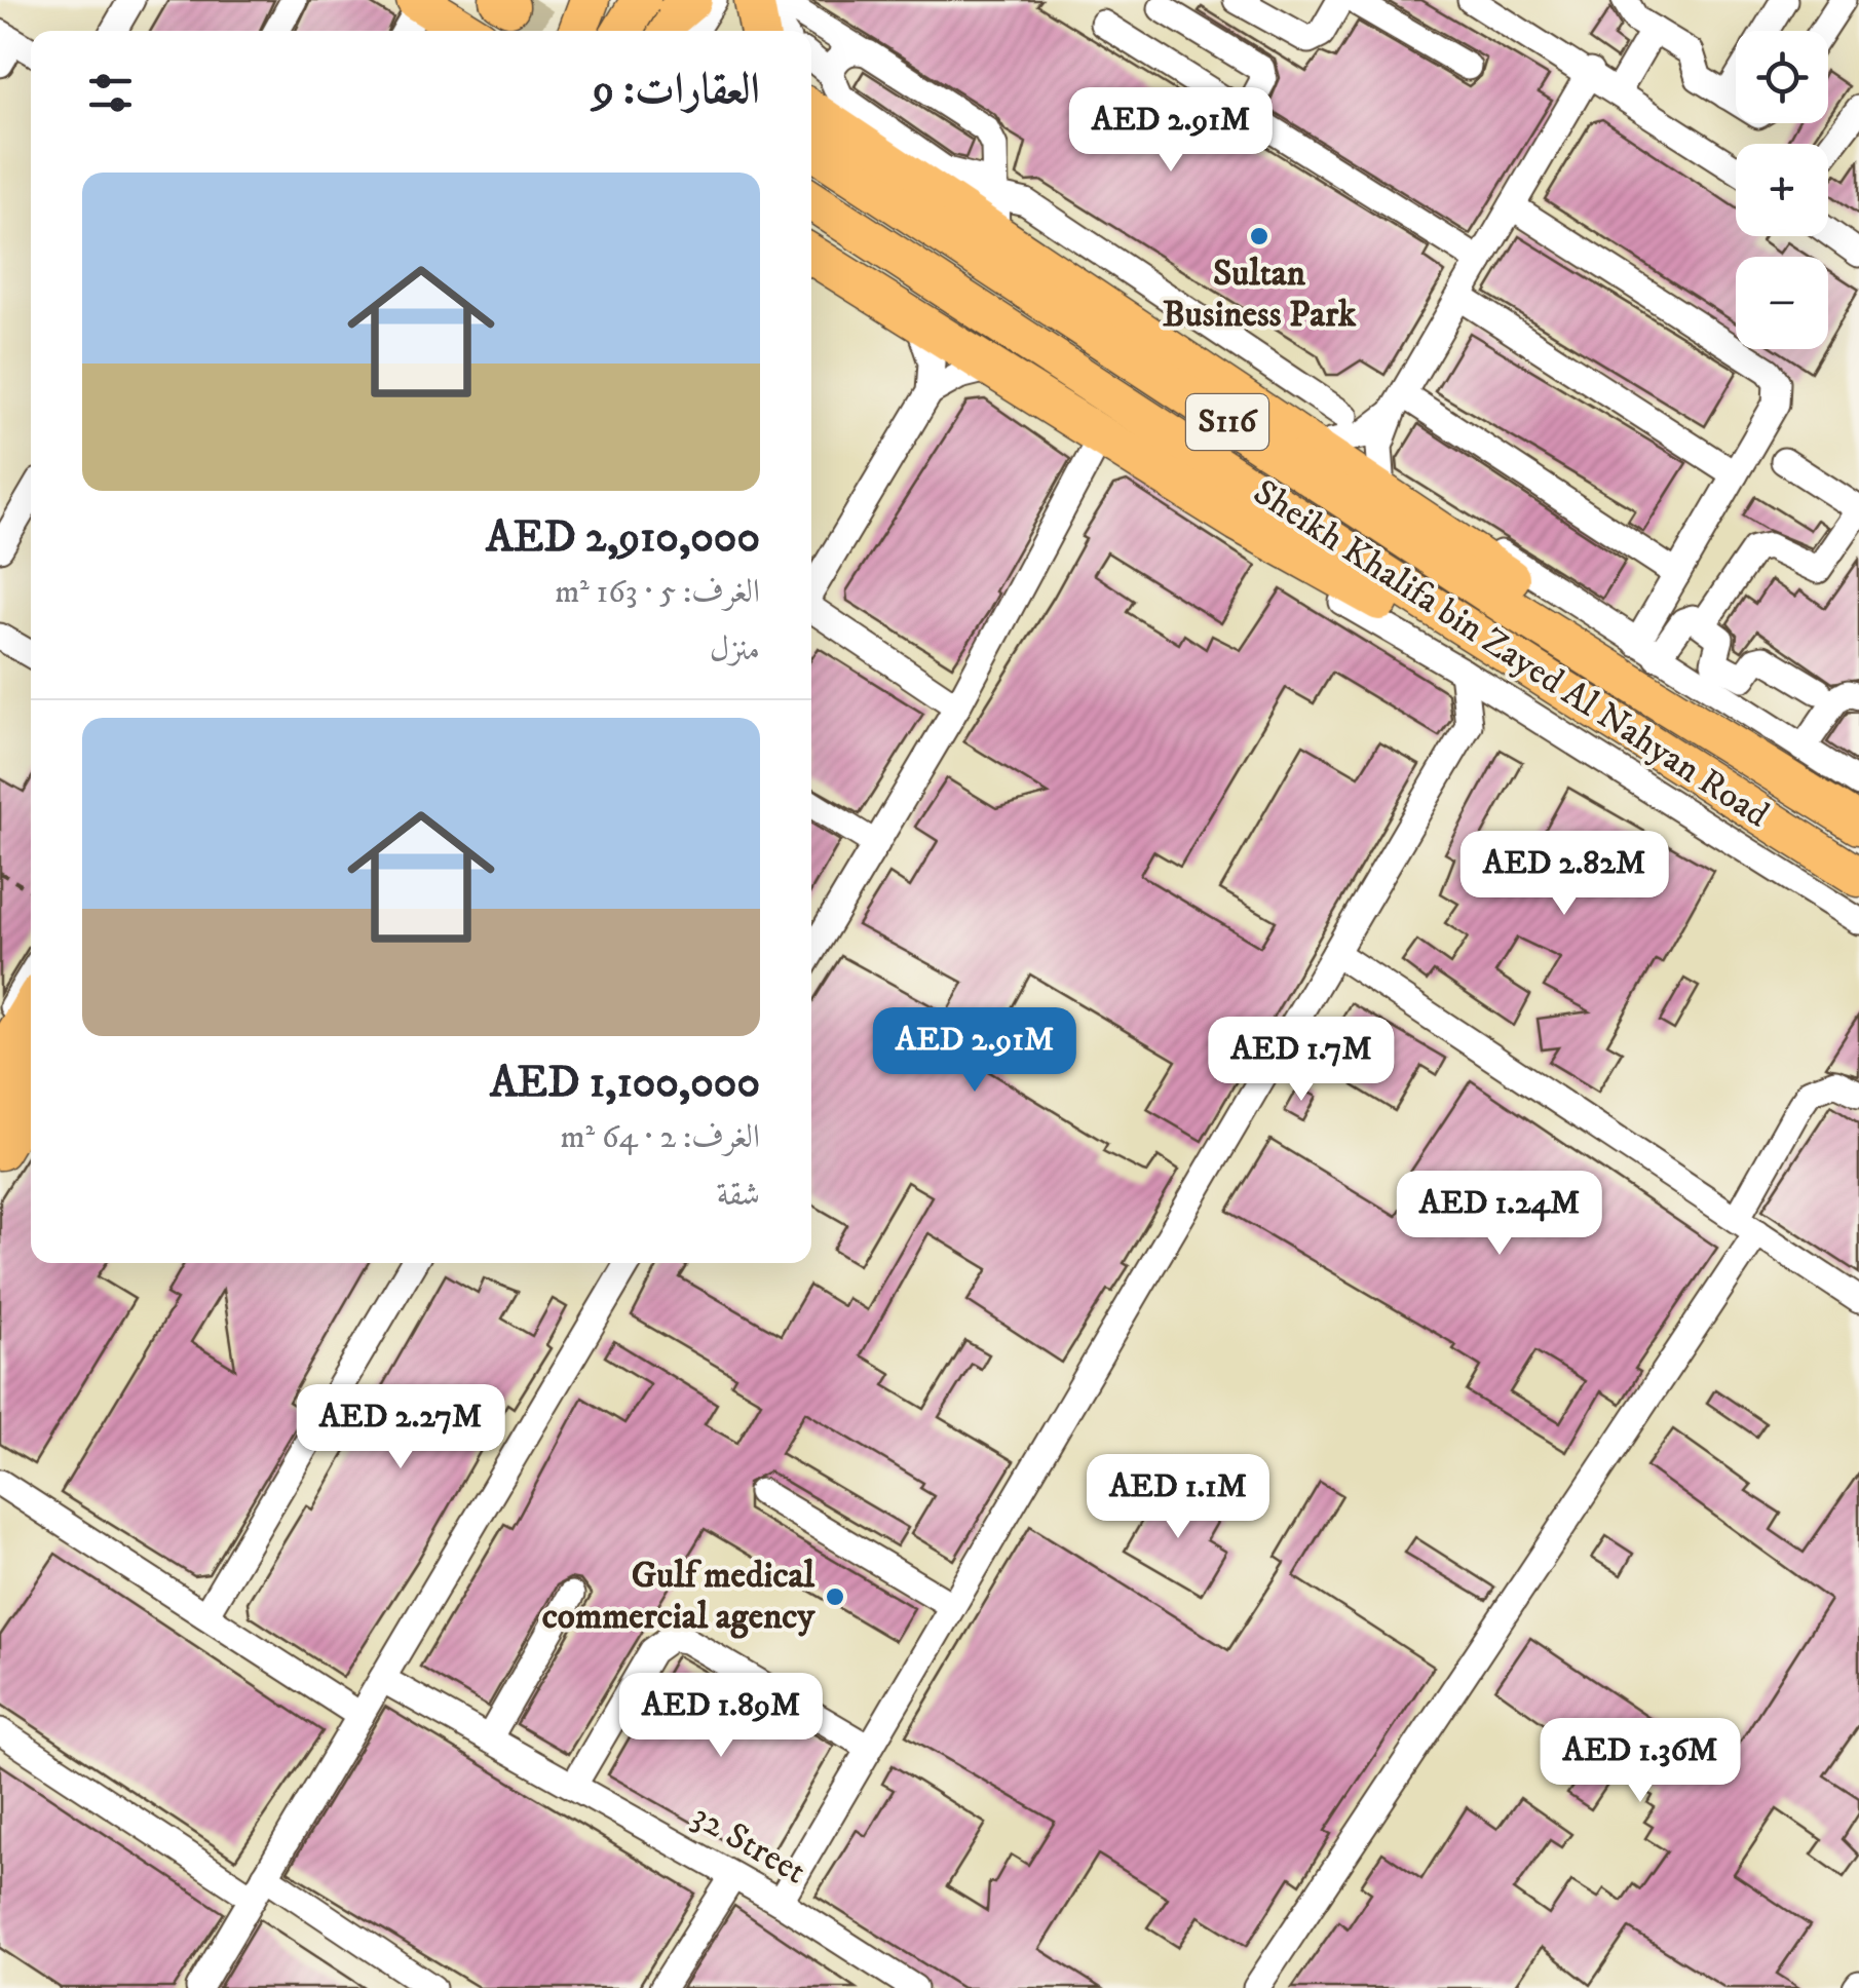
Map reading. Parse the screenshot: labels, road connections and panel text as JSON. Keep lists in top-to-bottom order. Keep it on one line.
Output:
{"streets":{"highway":["S116","Sheikh Khalifa bin Zayed Al Nahyan Road"],"street":["32 Street"]},"places":["Sultan Business Park","Gulf medical commercial agency"],"page":{"map_buttons":["+","−"],"heading":"العقارات: 9","price":["AED 2.91M","AED 2.82M","AED 2.91M","AED 1.7M","AED 1.24M","AED 2.27M","AED 1.1M","AED 1.89M","AED 1.36M"],"list":[{"name":"AED 2,910,000","note":"الغرف: 5 · 163 m² · منزل"},{"name":"AED 1,100,000","note":"الغرف: 2 · 64 m² · شقة"}]}}
